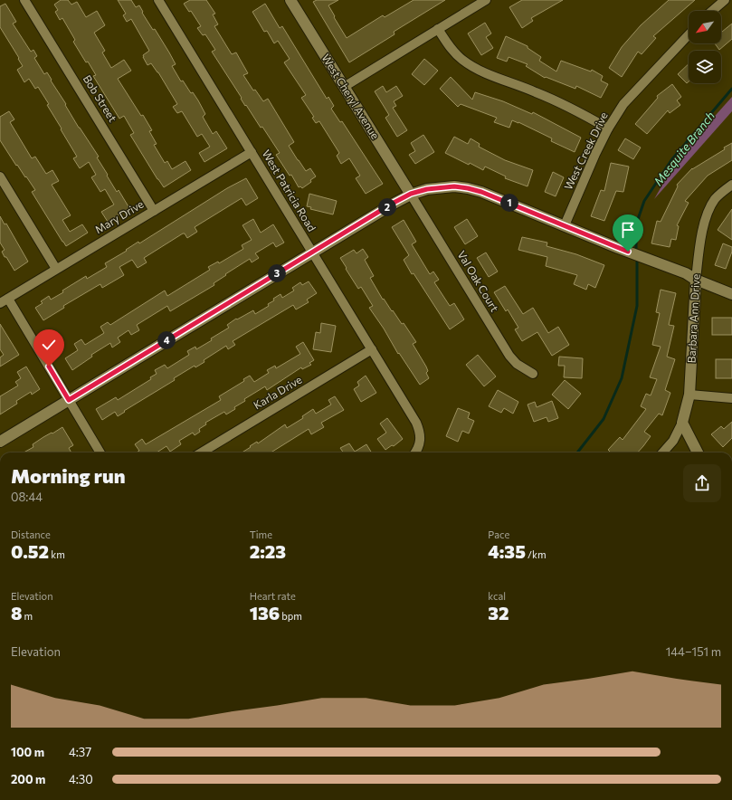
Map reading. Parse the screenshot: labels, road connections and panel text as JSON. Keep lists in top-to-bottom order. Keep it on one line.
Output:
{"streets":{"street":["West Cheryl Avenue","Bob Street","West Creek Drive","West Patricia Road","Mary Drive","Val Oak Court","Barbara Ann Drive","Karla Drive"]},"crossings":[["West Cheryl Avenue","Val Oak Court"],["Bob Street","Mary Drive"],["West Patricia Road","Mary Drive"],["West Patricia Road","Karla Drive"]],"water":["Mesquite Branch"],"north":"bottom left","page":{"pins":["1","2","3","4"],"heading":["Morning run","08:44"],"stats":[["Distance","0.52 km"],["Time","2:23"],["Pace","4:35 /km"],["Elevation","8 m"],["Heart rate","136 bpm"],["kcal","32"]],"chart":["Elevation","144–151 m"],"list":[{"name":"100 m","note":"4:37"},{"name":"200 m","note":"4:30"}]}}
